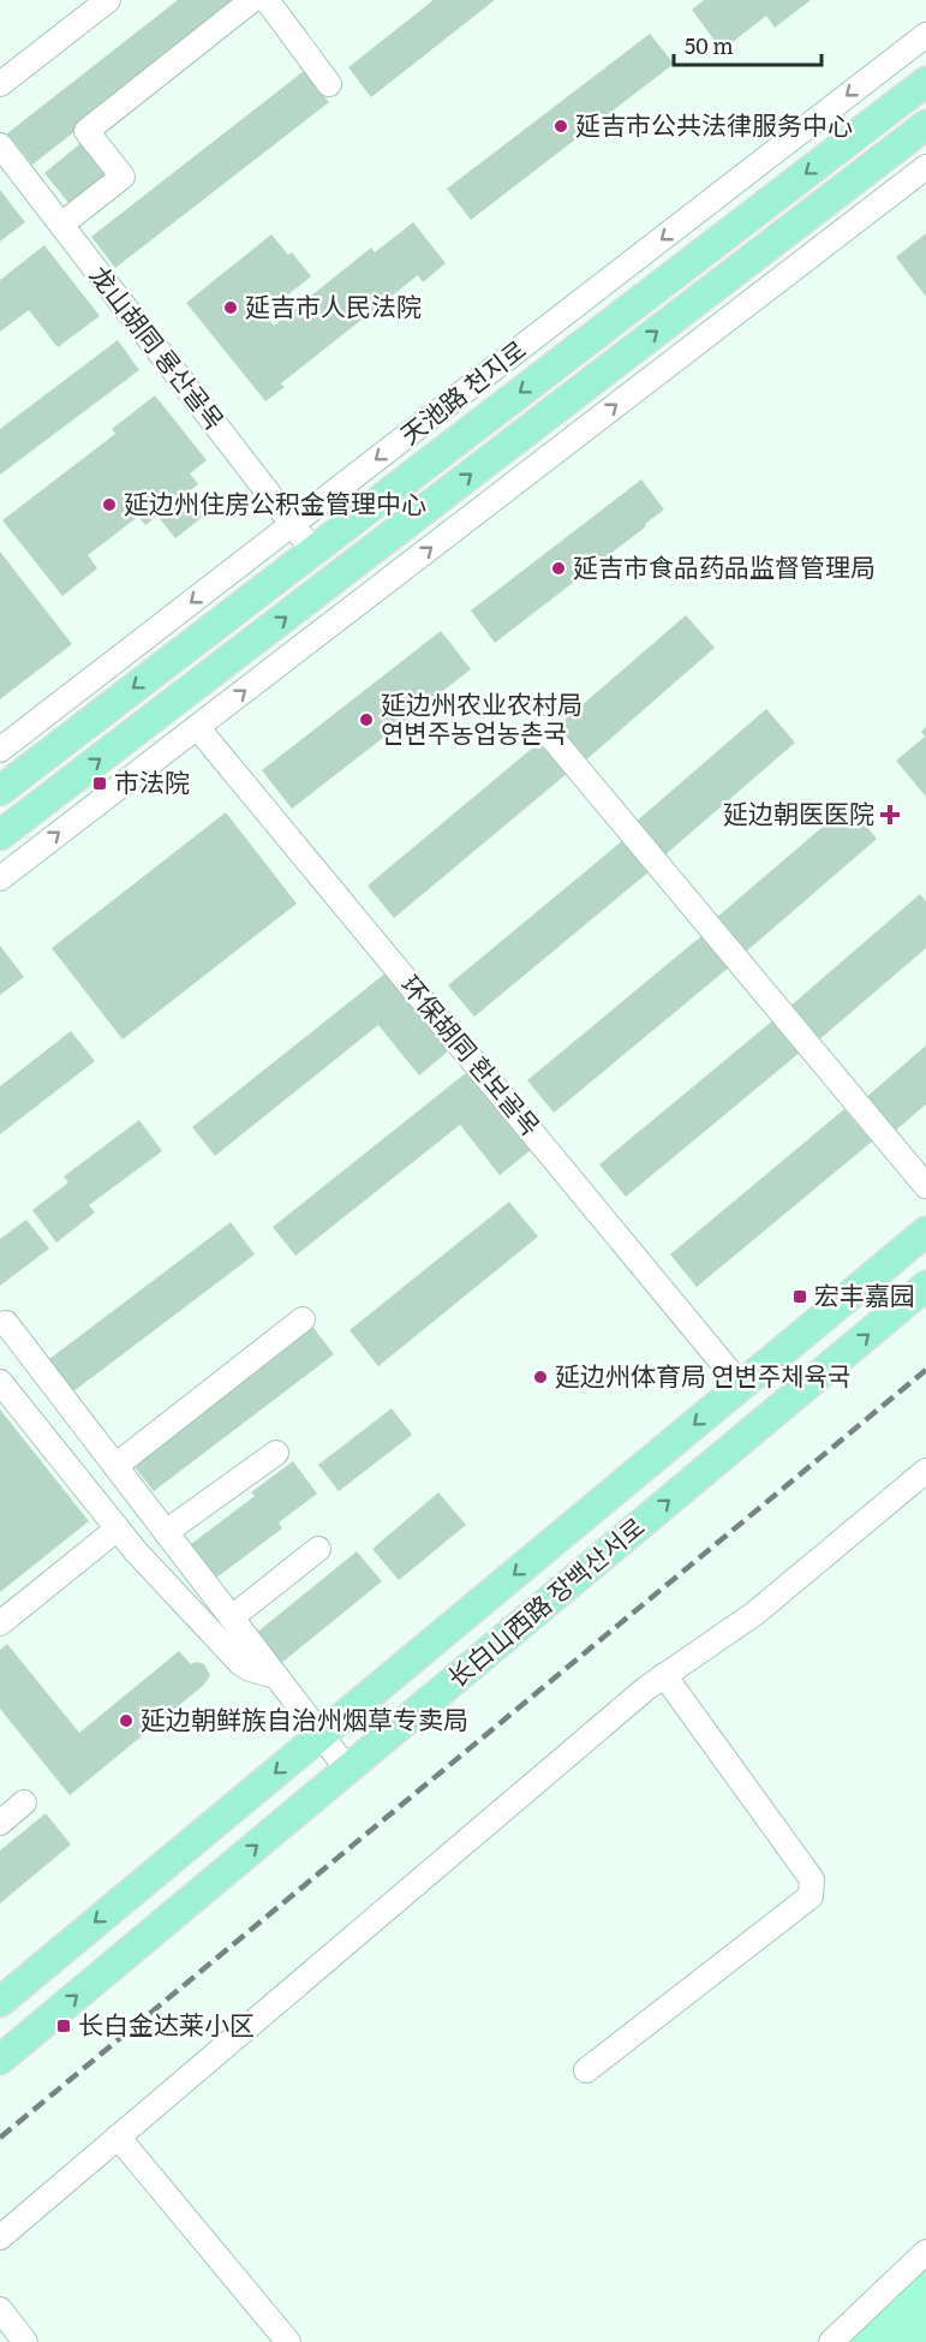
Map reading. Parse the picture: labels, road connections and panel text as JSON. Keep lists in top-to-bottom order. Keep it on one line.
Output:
{"streets":{"main road":["天池路 천지로","长白山西路 장백산서로"],"street":["龙山胡同 룡산골목","环保胡同 환보골목"]},"crossings":[["龙山胡同 룡산골목","天池路 천지로"],["环保胡同 환보골목","长白山西路 장백산서로"]],"places":{"other":["延吉市公共法律服务中心","延吉市人民法院","延边州住房公积金管理中心","延吉市食品药品监督管理局","延边州农业农村局 연변주농업농촌국","延边州体育局 연변주체육국","延边朝鲜族自治州烟草专卖局"],"transit":["市法院","宏丰嘉园","长白金达莱小区"],"health":["延边朝医医院"]},"scale_bar":"50 m"}
